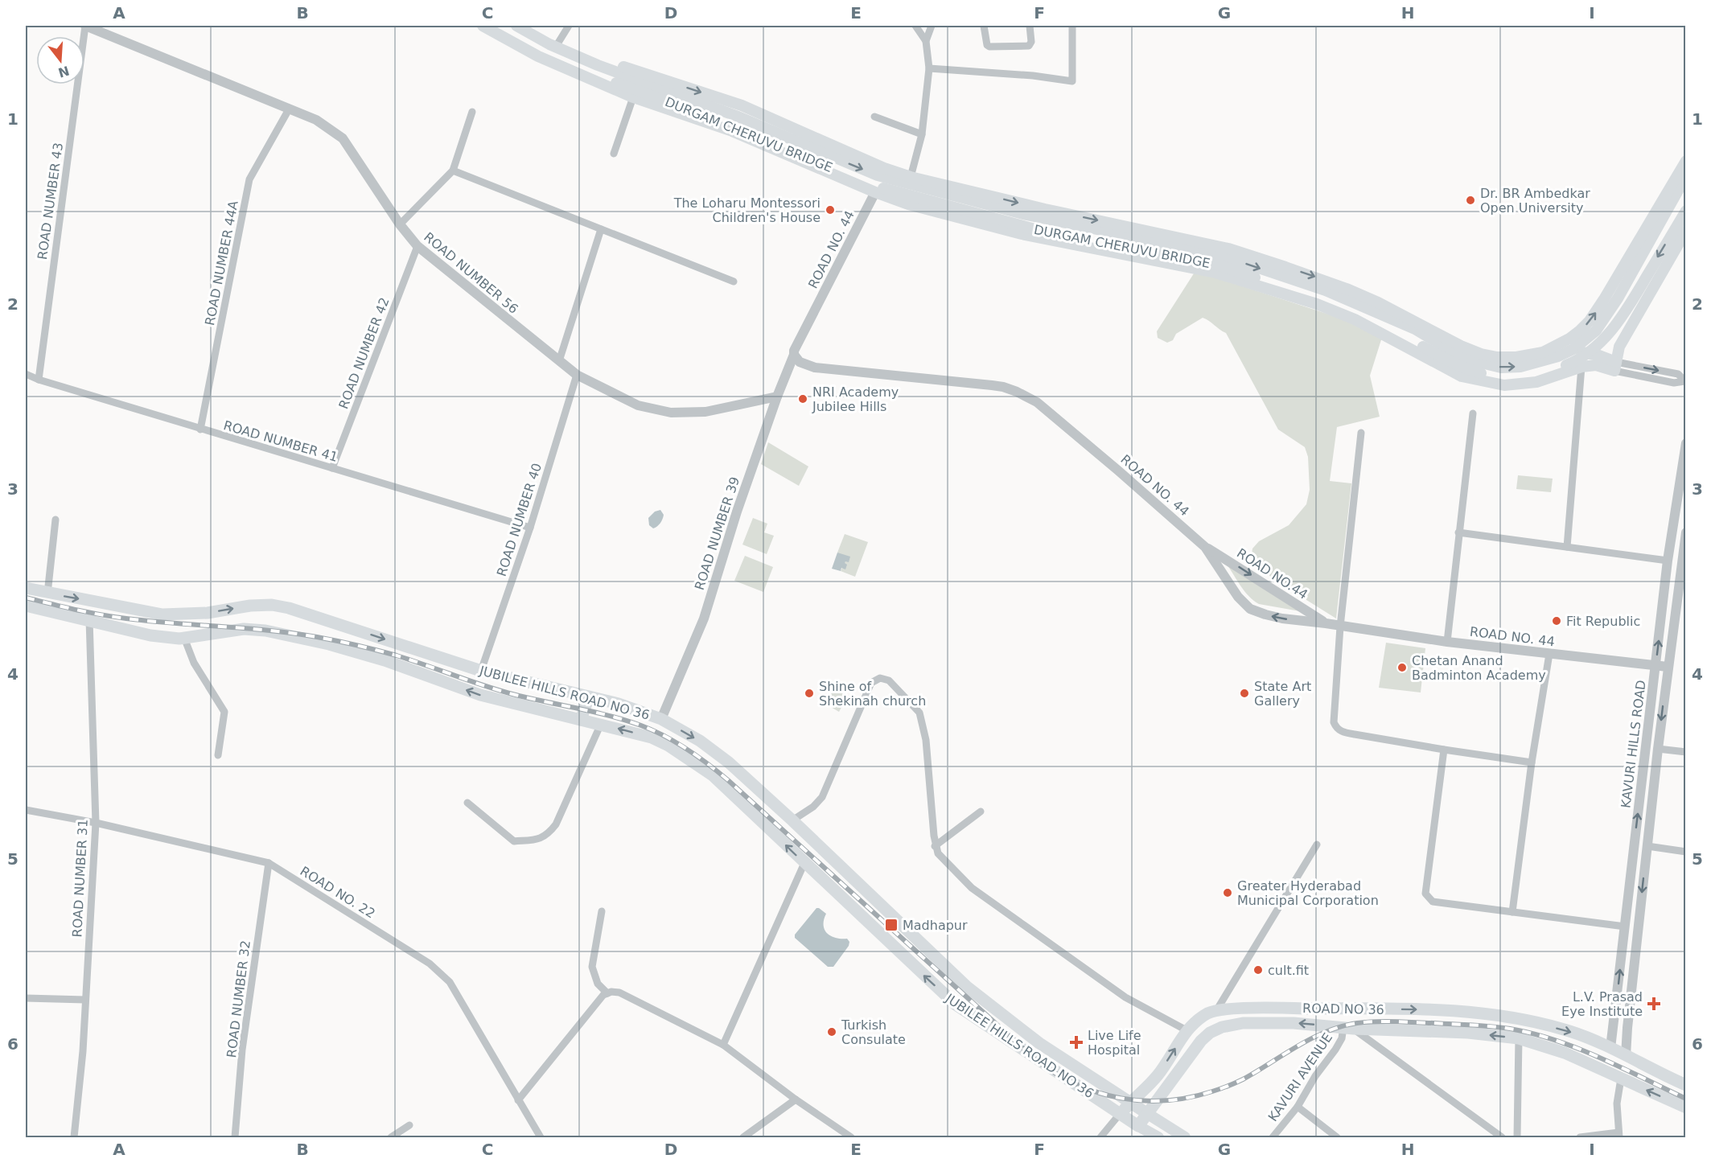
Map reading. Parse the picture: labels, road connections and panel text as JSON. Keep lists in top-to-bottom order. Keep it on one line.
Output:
{"streets":{"main road":["DURGAM CHERUVU BRIDGE","JUBILEE HILLS ROAD NO 36","ROAD NO 36"],"street":["ROAD NUMBER 43","ROAD NO. 44","ROAD NUMBER 44A","ROAD NUMBER 56","ROAD NUMBER 42","ROAD NUMBER 41","ROAD NUMBER 40","ROAD NUMBER 39","ROAD NO.44","KAVURI HILLS ROAD","ROAD NUMBER 31","ROAD NO. 22","ROAD NUMBER 32","KAVURI AVENUE"]},"crossings":[["ROAD NUMBER 43","ROAD NUMBER 56"],["ROAD NUMBER 43","ROAD NUMBER 41"],["ROAD NO. 44","ROAD NUMBER 39"],["ROAD NO. 44","ROAD NO.44"],["ROAD NO. 44","KAVURI HILLS ROAD"],["ROAD NUMBER 44A","ROAD NUMBER 56"],["ROAD NUMBER 44A","ROAD NUMBER 41"],["ROAD NUMBER 56","ROAD NUMBER 42"],["ROAD NUMBER 56","ROAD NUMBER 40"],["ROAD NUMBER 56","ROAD NUMBER 39"],["ROAD NUMBER 42","ROAD NUMBER 41"],["ROAD NUMBER 41","ROAD NUMBER 40"],["ROAD NUMBER 40","JUBILEE HILLS ROAD NO 36"],["ROAD NUMBER 39","JUBILEE HILLS ROAD NO 36"],["JUBILEE HILLS ROAD NO 36","ROAD NUMBER 31"],["JUBILEE HILLS ROAD NO 36","ROAD NO 36"],["KAVURI HILLS ROAD","ROAD NO 36"],["ROAD NUMBER 31","ROAD NO. 22"],["ROAD NO. 22","ROAD NUMBER 32"],["ROAD NO 36","KAVURI AVENUE"]],"one_way":["ROAD NO.44"],"places":{"other":["Dr. BR Ambedkar Open University","The Loharu Montessori Children's House","NRI Academy Jubilee Hills","Fit Republic","Chetan Anand Badminton Academy","Shine of Shekinah church","State Art Gallery","Greater Hyderabad Municipal Corporation","cult.fit","Turkish Consulate"],"transit":["Madhapur"],"health":["L.V. Prasad Eye Institute","Live Life Hospital"]},"north":"bottom","grid":{"columns":["A","B","C","D","E","F","G","H","I"],"rows":["1","2","3","4","5","6"]}}
